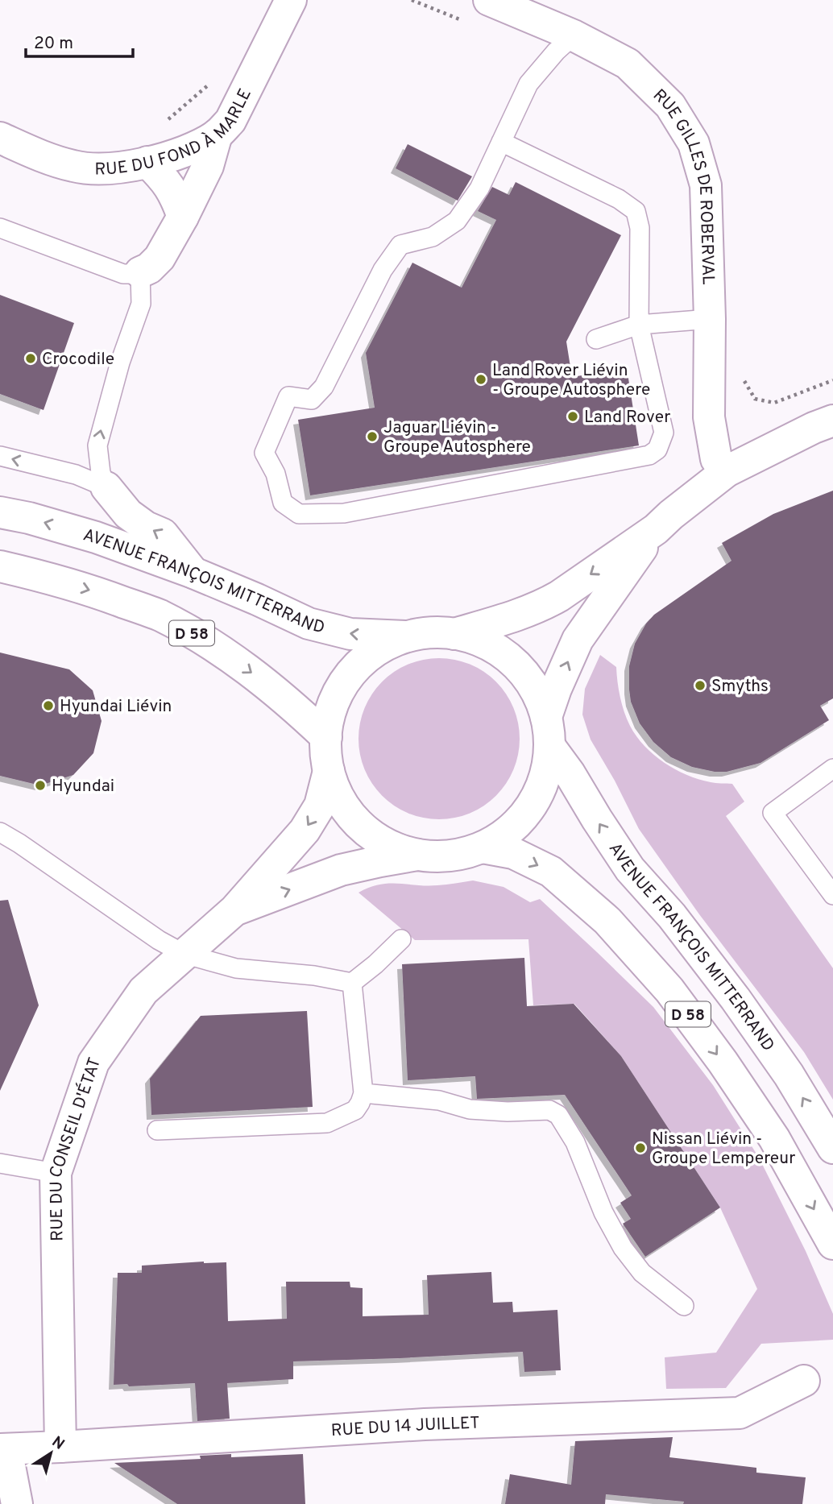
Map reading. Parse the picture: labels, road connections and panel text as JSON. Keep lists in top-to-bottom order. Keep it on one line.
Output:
{"streets":{"main road":["RUE DU FOND À MARLE","RUE GILLES DE ROBERVAL","AVENUE FRANÇOIS MITTERRAND","D 58","RUE DU CONSEIL D'ÉTAT","RUE DU 14 JUILLET"]},"crossings":[["RUE DU CONSEIL D'ÉTAT","RUE DU 14 JUILLET"]],"places":["Crocodile","Land Rover Liévin - Groupe Autosphere","Land Rover","Jaguar Liévin - Groupe Autosphere","Smyths","Hyundai Liévin","Hyundai","Nissan Liévin - Groupe Lempereur"],"scale_bar":"20 m","north":"top right"}
